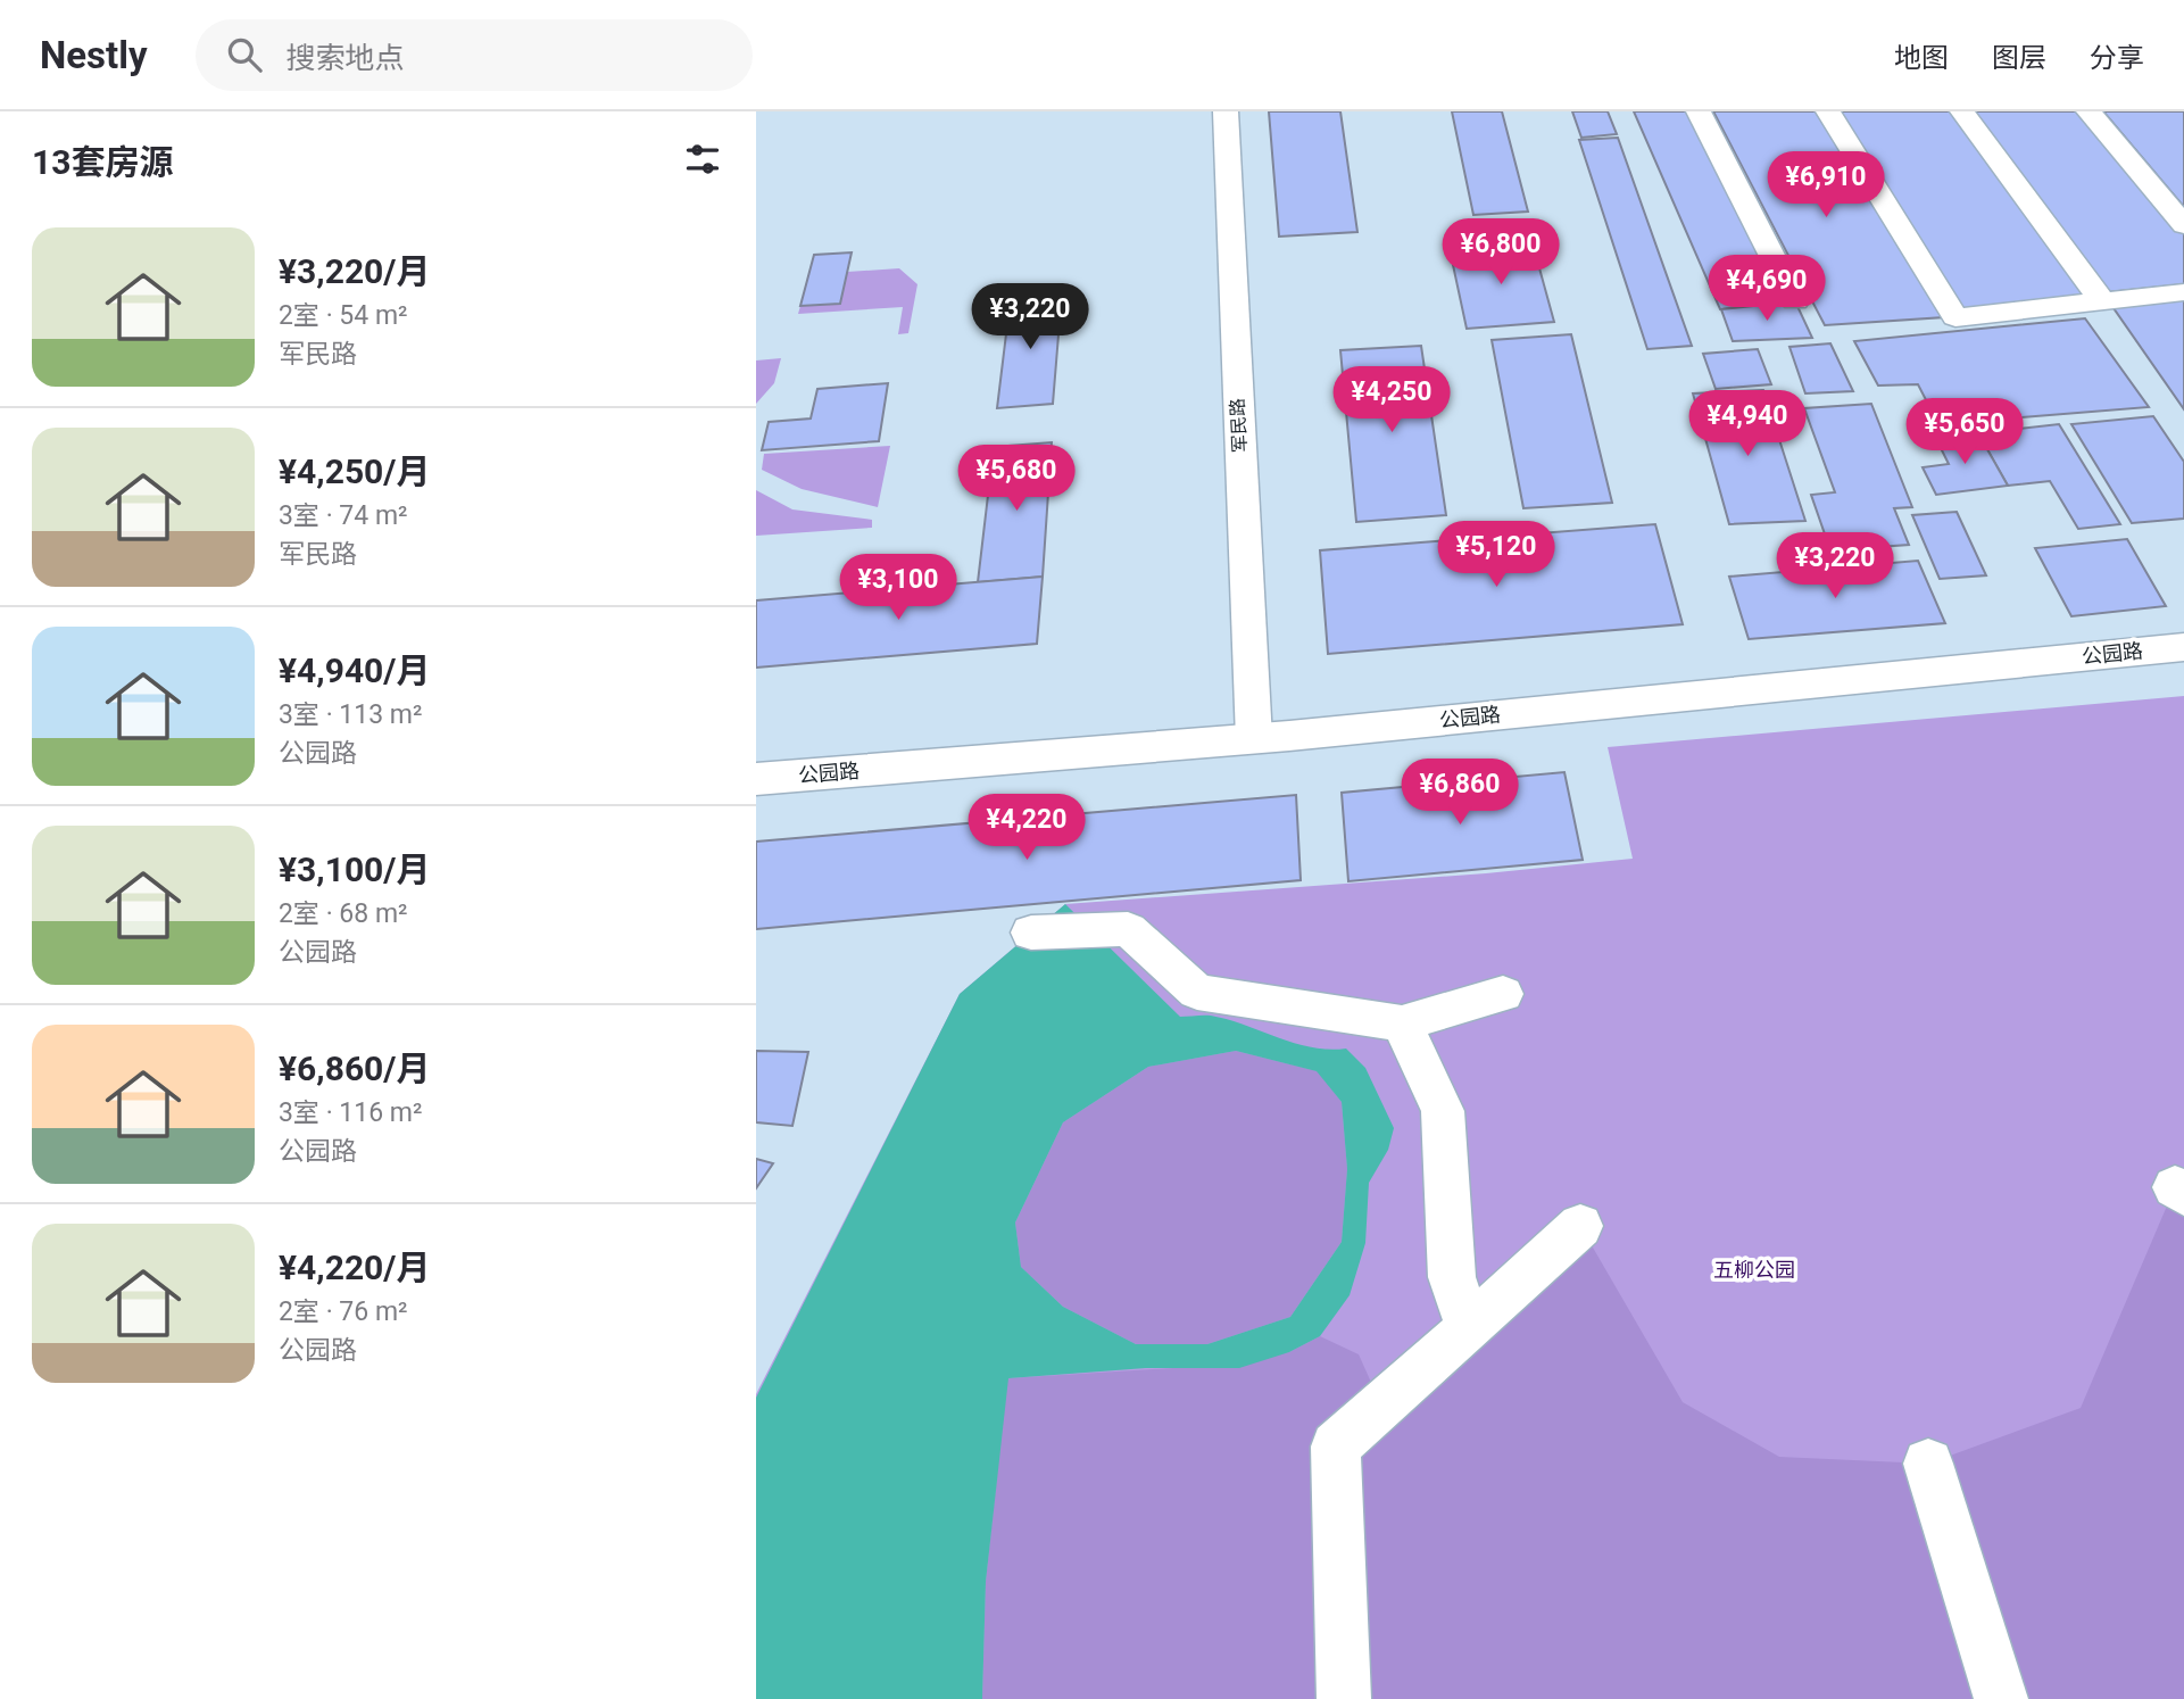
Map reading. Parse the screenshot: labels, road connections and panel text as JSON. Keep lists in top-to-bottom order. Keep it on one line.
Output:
{"streets":{"street":["军民路","公园路"]},"crossings":[["军民路","公园路"]],"parks":["五柳公园"],"page":{"header":"Nestly","search":"搜索地点","nav":["地图","图层","分享"],"heading":"13套房源","price":["¥6,910","¥6,800","¥4,690","¥3,220","¥4,250","¥4,940","¥5,650","¥5,680","¥5,120","¥3,220","¥3,100","¥6,860","¥4,220"],"list":[{"name":"¥3,220/月","note":"2室 · 54 m² · 军民路"},{"name":"¥4,250/月","note":"3室 · 74 m² · 军民路"},{"name":"¥4,940/月","note":"3室 · 113 m² · 公园路"},{"name":"¥3,100/月","note":"2室 · 68 m² · 公园路"},{"name":"¥6,860/月","note":"3室 · 116 m² · 公园路"},{"name":"¥4,220/月","note":"2室 · 76 m² · 公园路"}]}}
